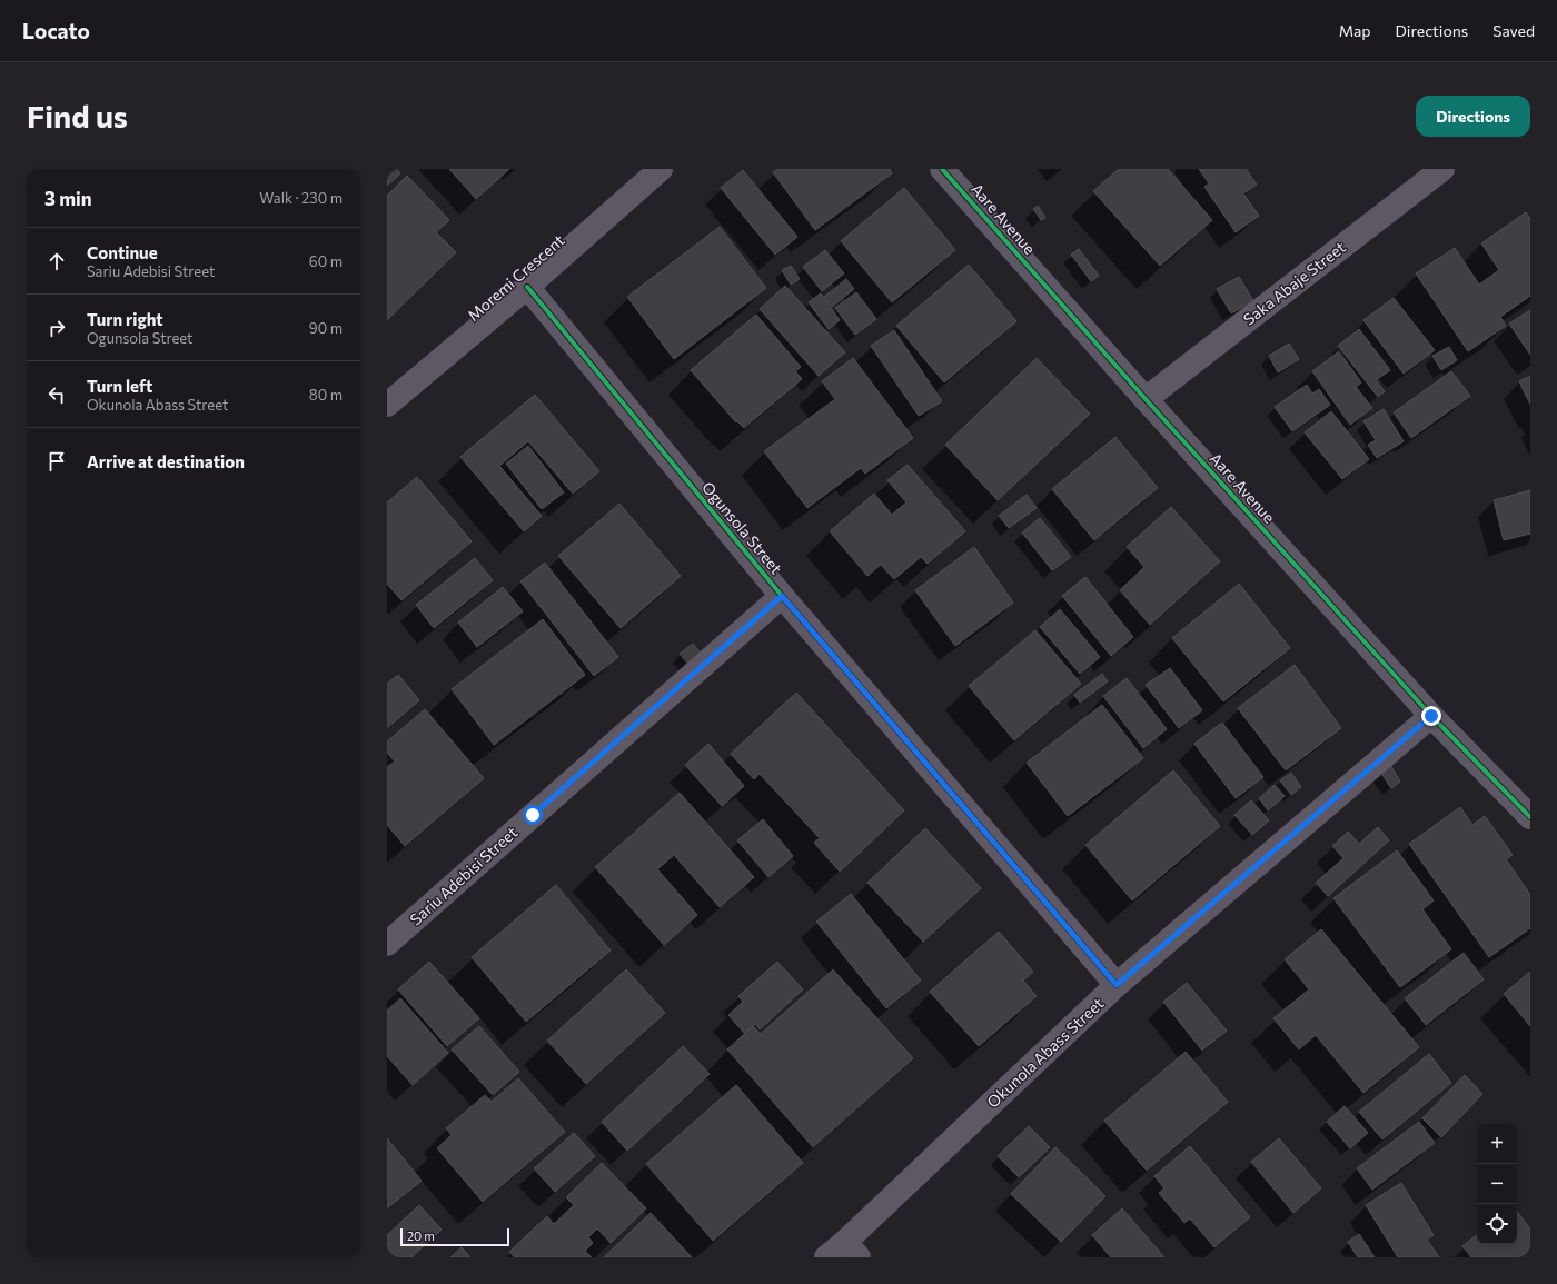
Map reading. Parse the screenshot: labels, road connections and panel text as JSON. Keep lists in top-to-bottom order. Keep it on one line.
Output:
{"streets":{"street":["Aare Avenue","Moremi Crescent","Saka Abaje Street","Ogunsola Street","Sariu Adebisi Street","Okunola Abass Street"]},"crossings":[["Aare Avenue","Saka Abaje Street"],["Aare Avenue","Okunola Abass Street"],["Moremi Crescent","Ogunsola Street"],["Ogunsola Street","Sariu Adebisi Street"],["Ogunsola Street","Okunola Abass Street"]],"scale_bar":"20 m","page":{"header":"Locato","nav":["Map","Directions","Saved"],"buttons":"Directions","title":"Find us","heading":["3 min","Walk · 230 m"],"list":[["Continue","Sariu Adebisi Street","60 m"],["Turn right","Ogunsola Street","90 m"],["Turn left","Okunola Abass Street","80 m"],"Arrive at destination"],"map_buttons":["+","−"],"scale":"20 m"}}
